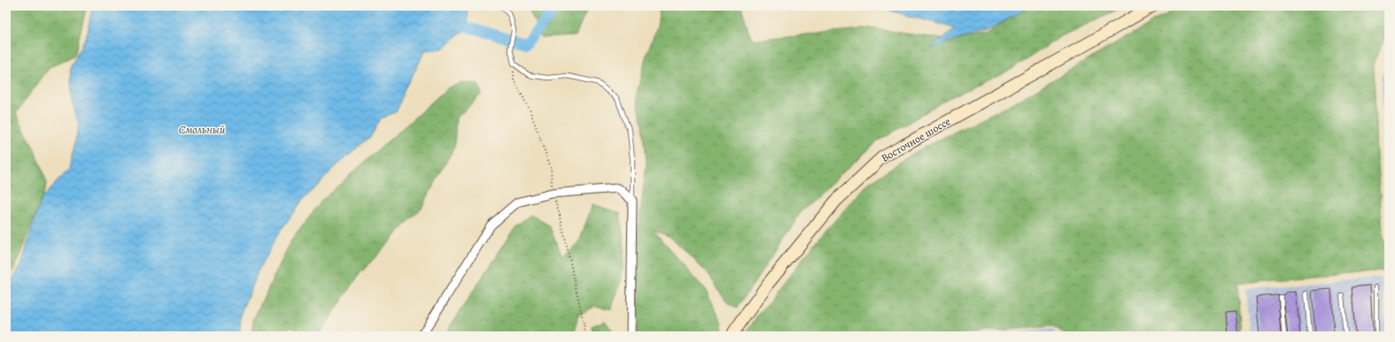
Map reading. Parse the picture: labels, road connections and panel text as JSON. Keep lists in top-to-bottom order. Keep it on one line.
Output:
{"streets":{"main road":["Восточное шоссе"]},"water":["Смольный"]}
